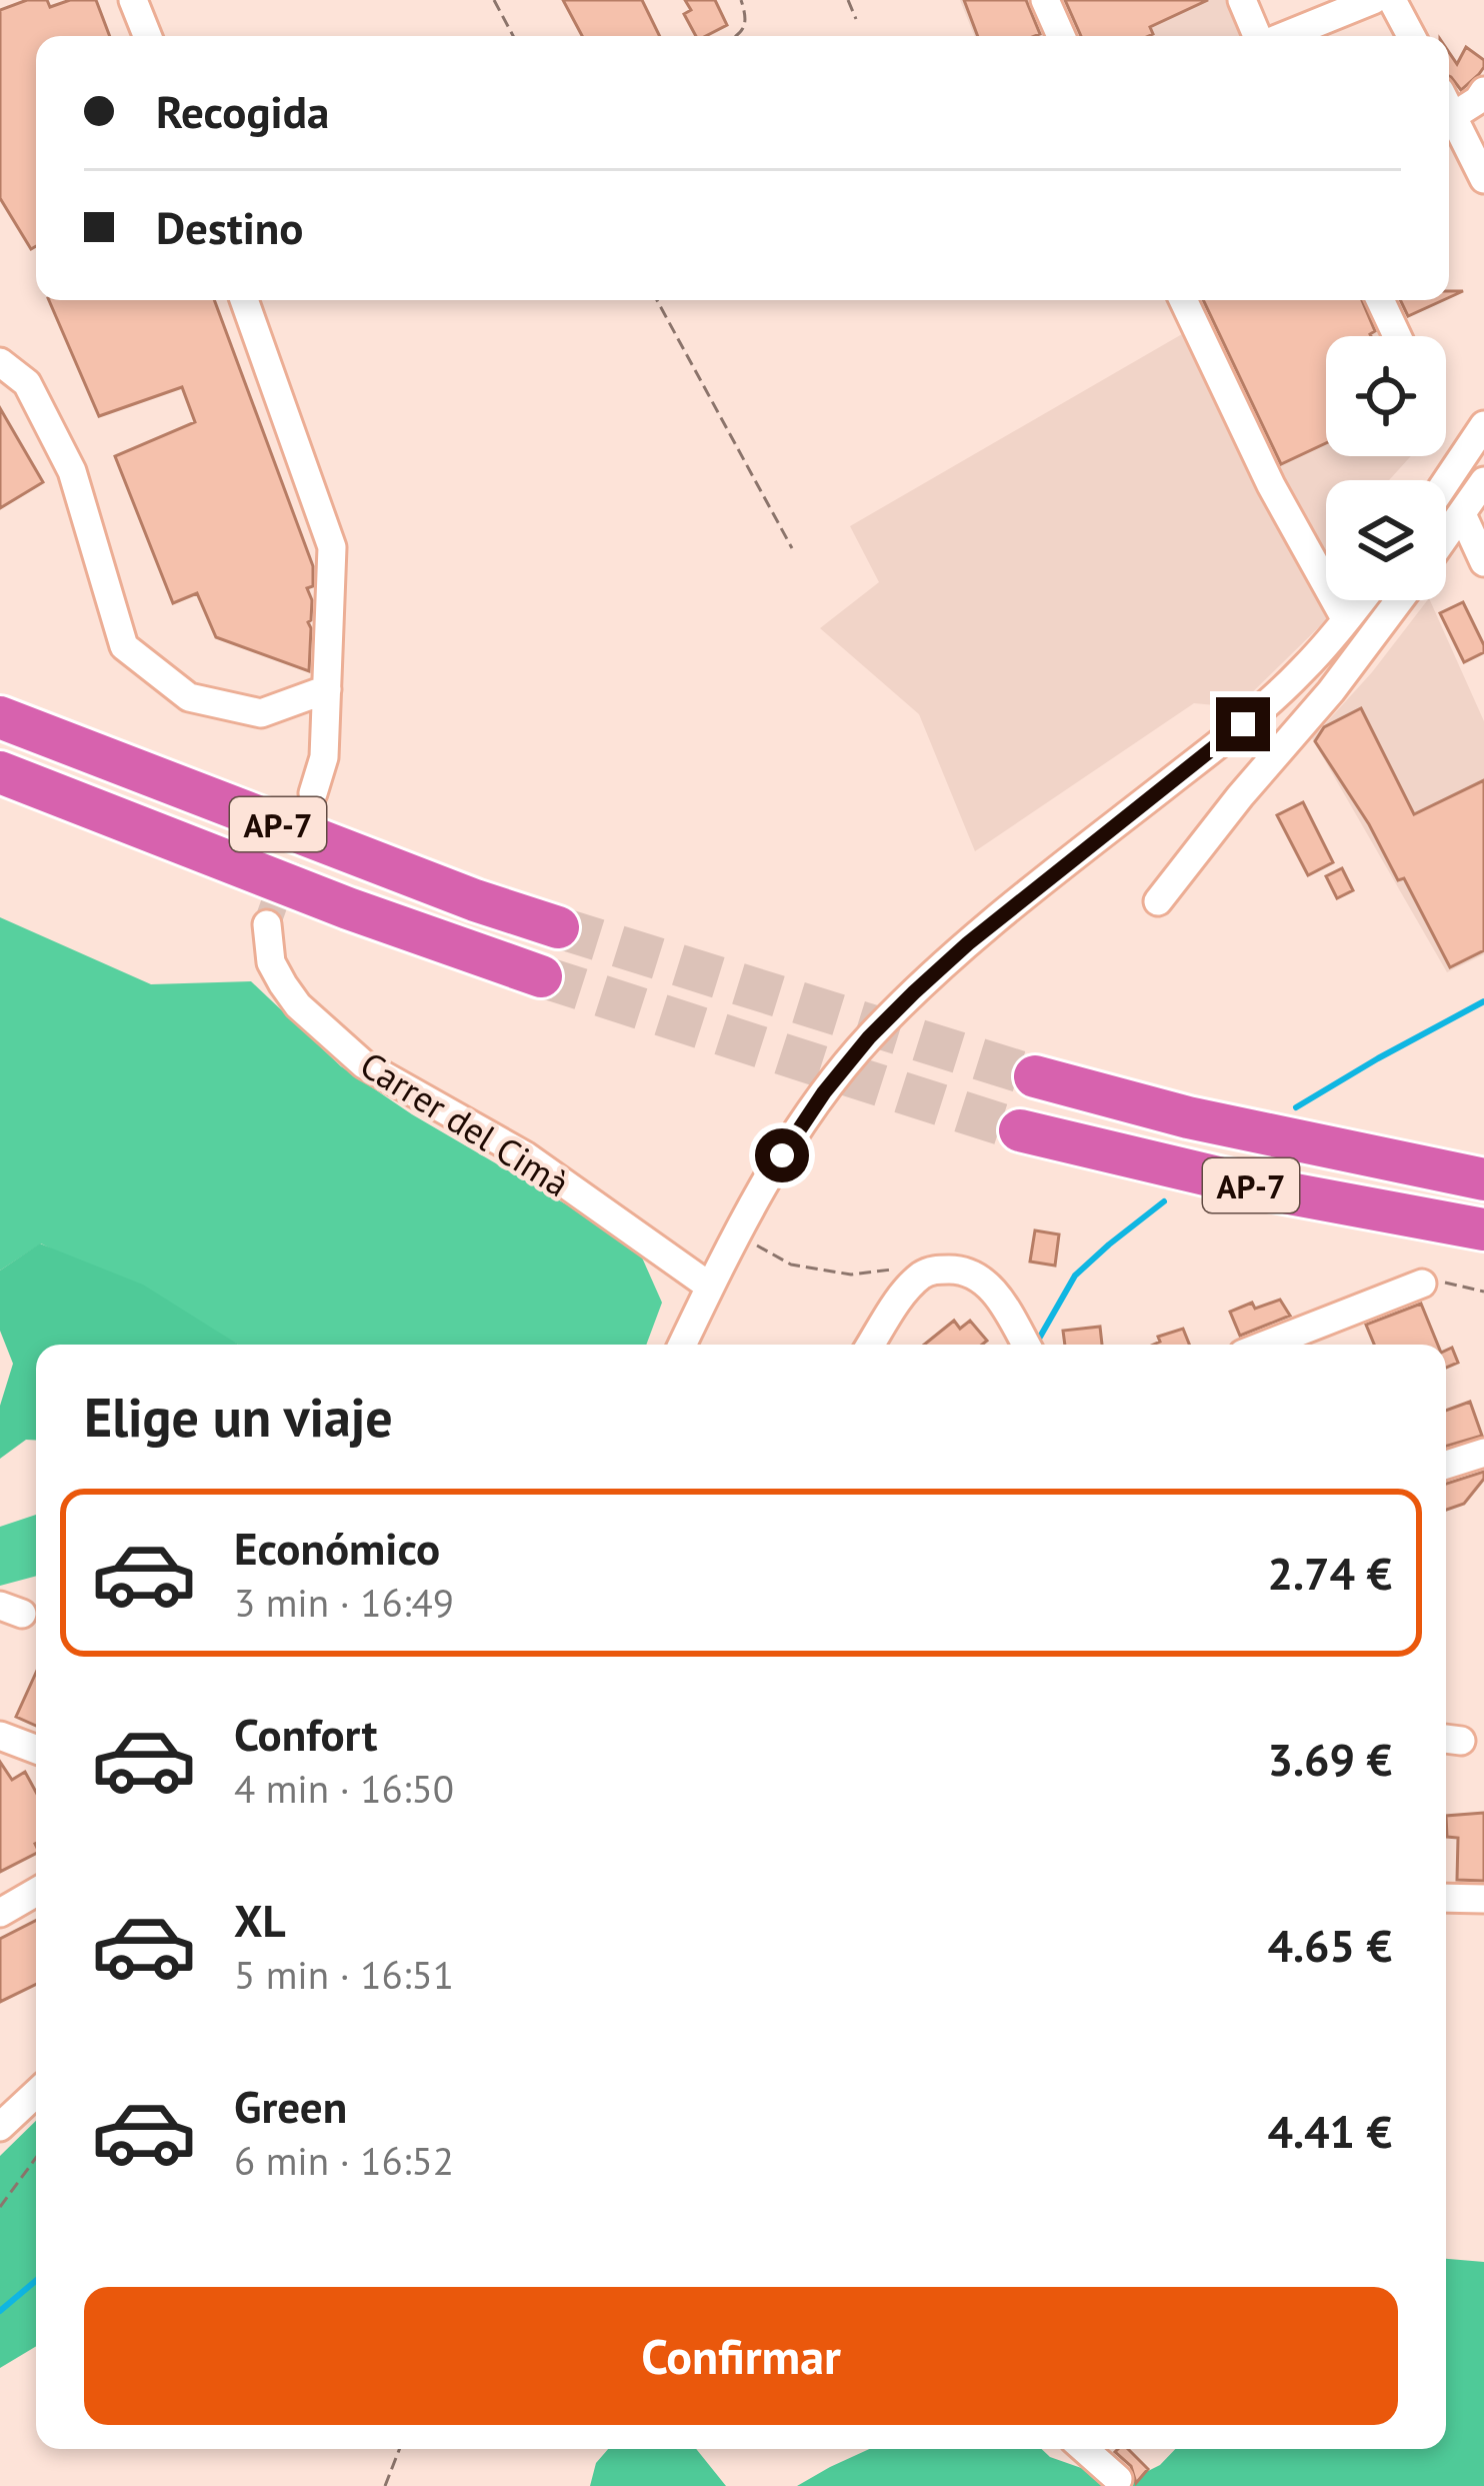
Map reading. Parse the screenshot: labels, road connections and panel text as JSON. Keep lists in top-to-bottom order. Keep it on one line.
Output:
{"streets":{"highway":["AP-7"],"street":["Carrer del Cimà"]},"page":{"banner":["Recogida","Destino"],"heading":"Elige un viaje","list":[{"name":"Económico","note":"3 min · 16:49","value":"2.74 €"},{"name":"Confort","note":"4 min · 16:50","value":"3.69 €"},{"name":"XL","note":"5 min · 16:51","value":"4.65 €"},{"name":"Green","note":"6 min · 16:52","value":"4.41 €"}],"buttons":"Confirmar"}}
